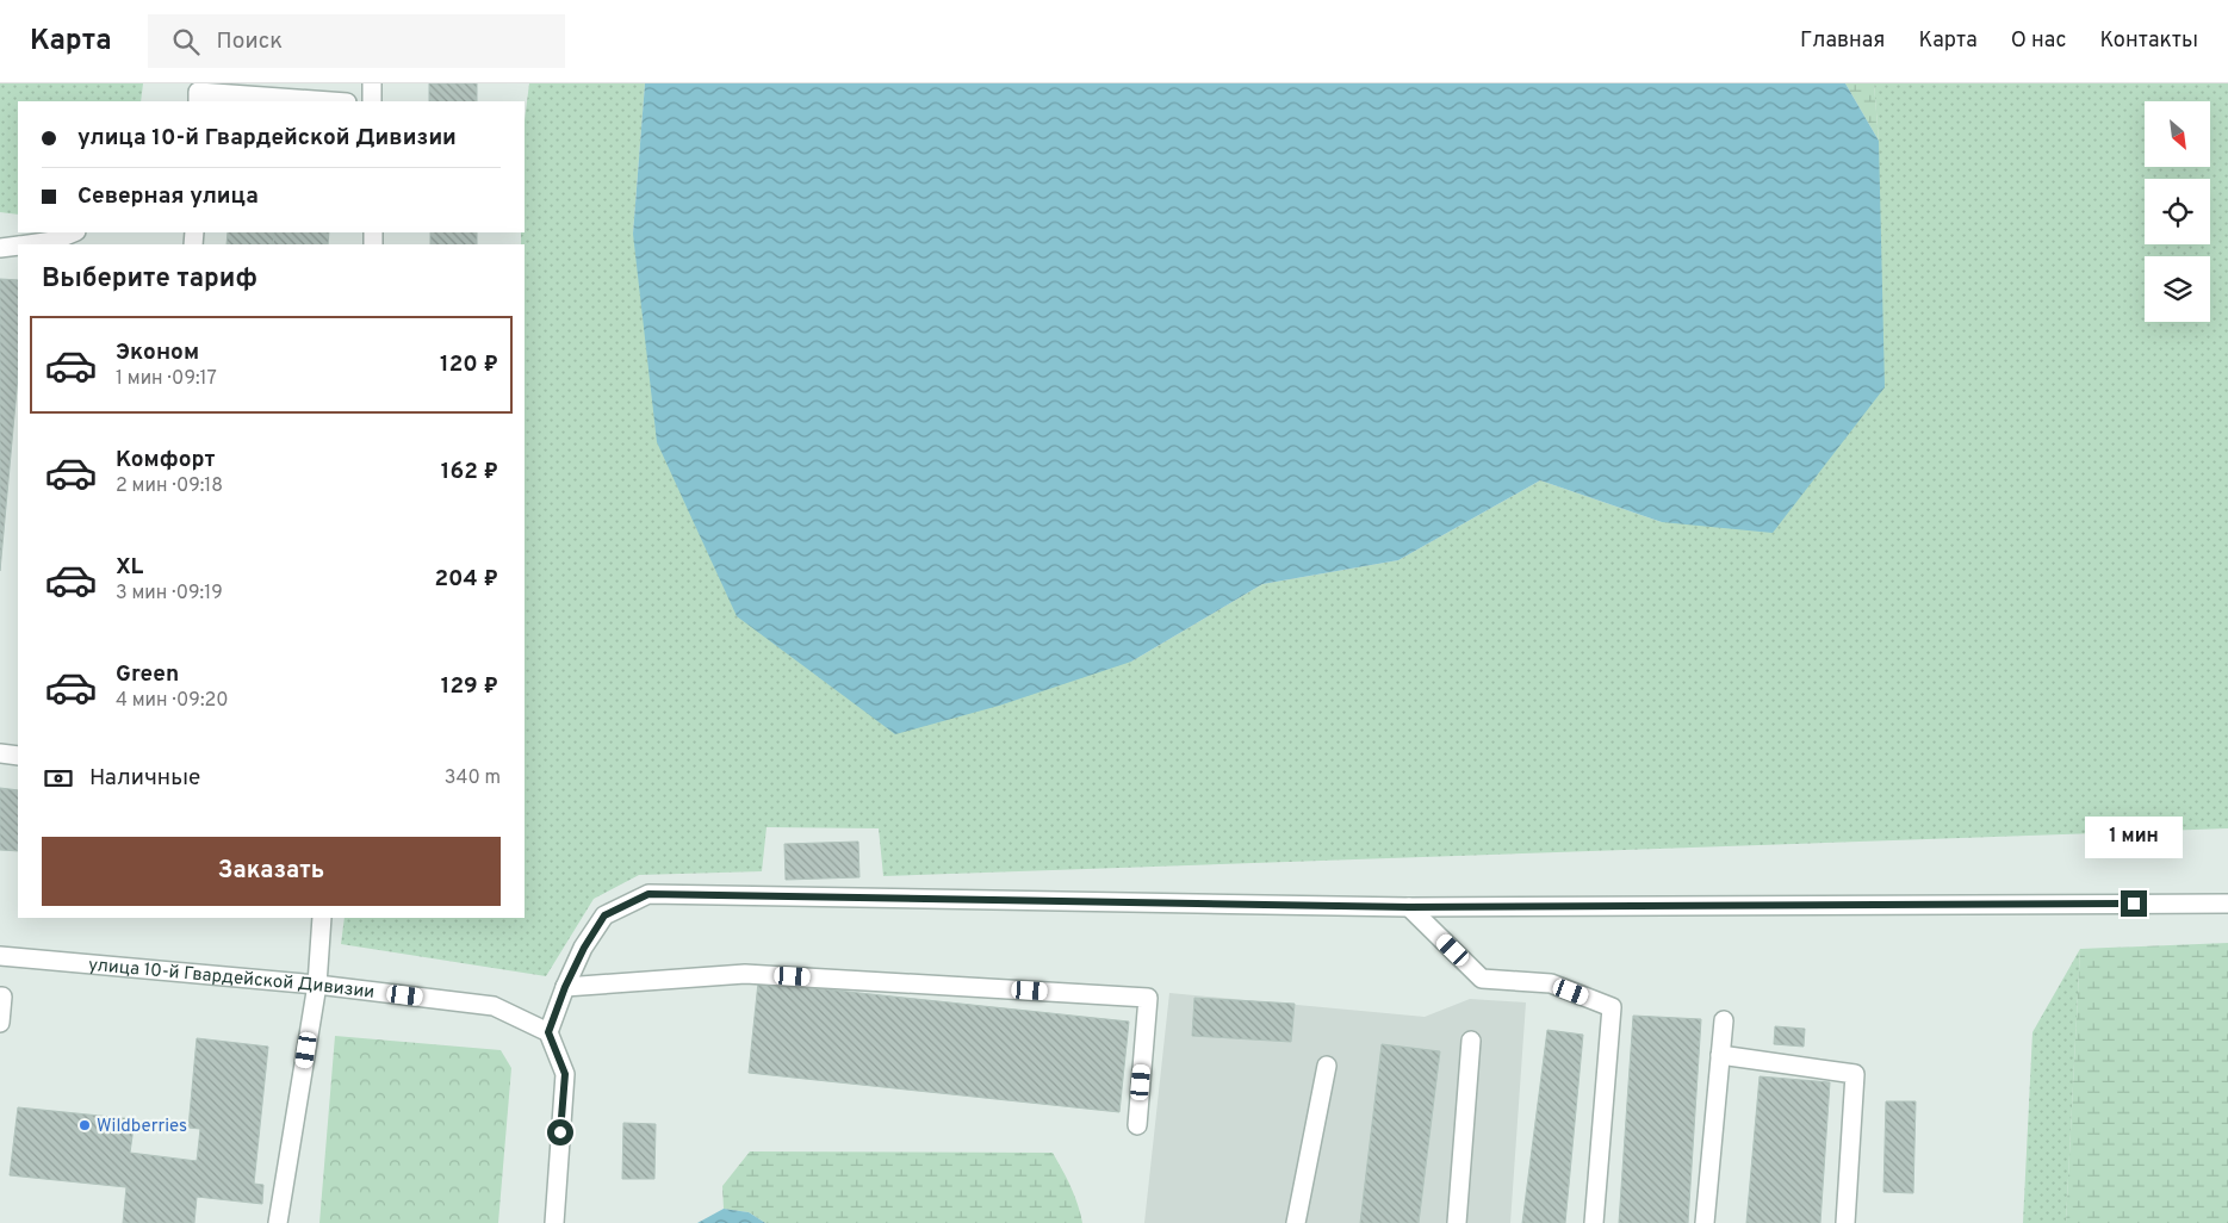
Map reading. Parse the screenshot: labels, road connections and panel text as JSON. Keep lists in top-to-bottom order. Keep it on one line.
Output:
{"streets":{"street":["улица 10-й Гвардейской Дивизии"]},"places":["Wildberries"],"north":"bottom right","page":{"header":"Карта","search":"Поиск","nav":["Главная","Карта","О нас","Контакты"],"banner":["улица 10-й Гвардейской Дивизии","Северная улица"],"heading":"Выберите тариф","list":[{"name":"Эконом","note":"1 мин · 09:17","value":"120 ₽"},{"name":"Комфорт","note":"2 мин · 09:18","value":"162 ₽"},{"name":"XL","note":"3 мин · 09:19","value":"204 ₽"},{"name":"Green","note":"4 мин · 09:20","value":"129 ₽"}],"pay":["Наличные","340 m"],"bubble":"1 мин","buttons":"Заказать"}}
